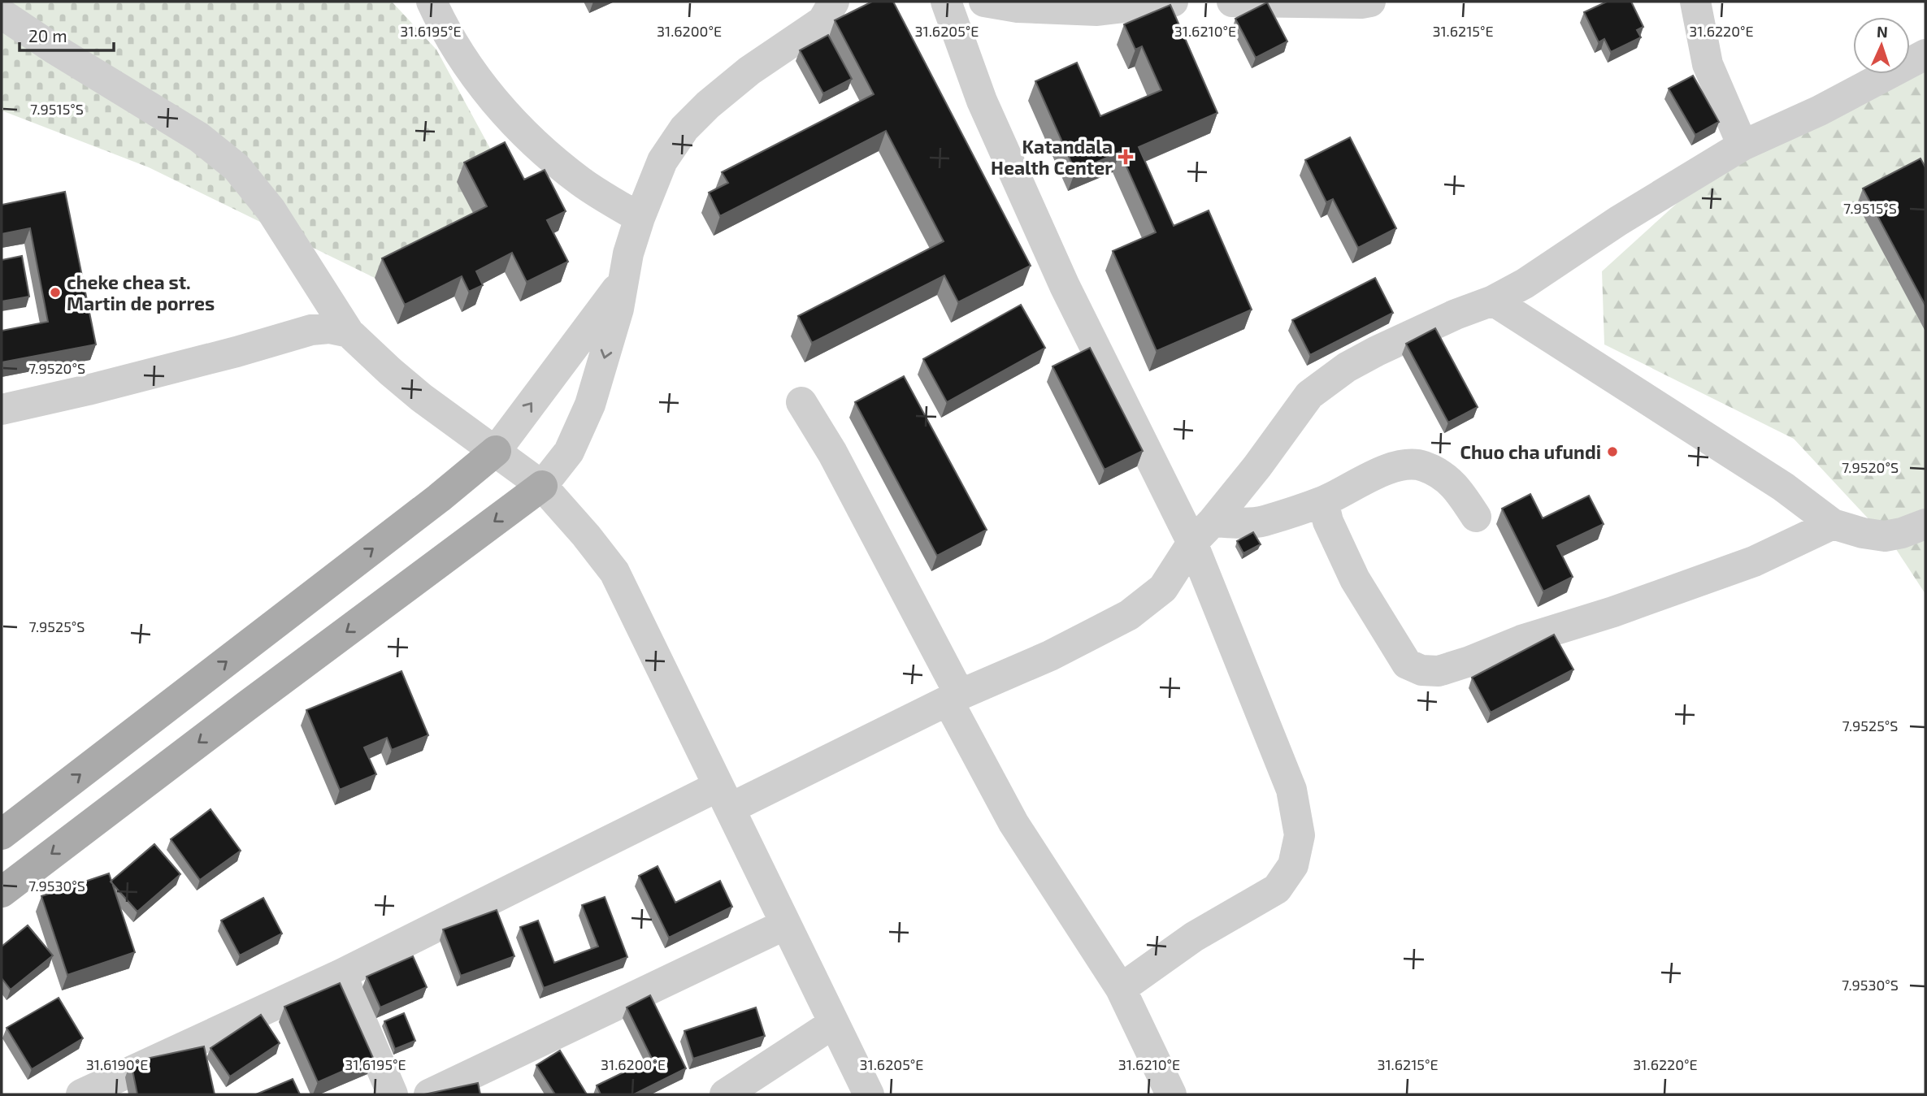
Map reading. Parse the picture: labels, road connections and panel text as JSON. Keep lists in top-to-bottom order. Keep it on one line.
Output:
{"places":{"health":["Katandala Health Center"],"other":["cheke chea st. Martin de porres","Chuo cha ufundi"]},"scale_bar":"20 m","north":"top","coordinates":["31.6195°E","31.6200°E","31.6205°E","31.6210°E","31.6215°E","31.6220°E","7.9515°S","7.9520°S","7.9525°S","7.9530°S","31.6190°E"]}
